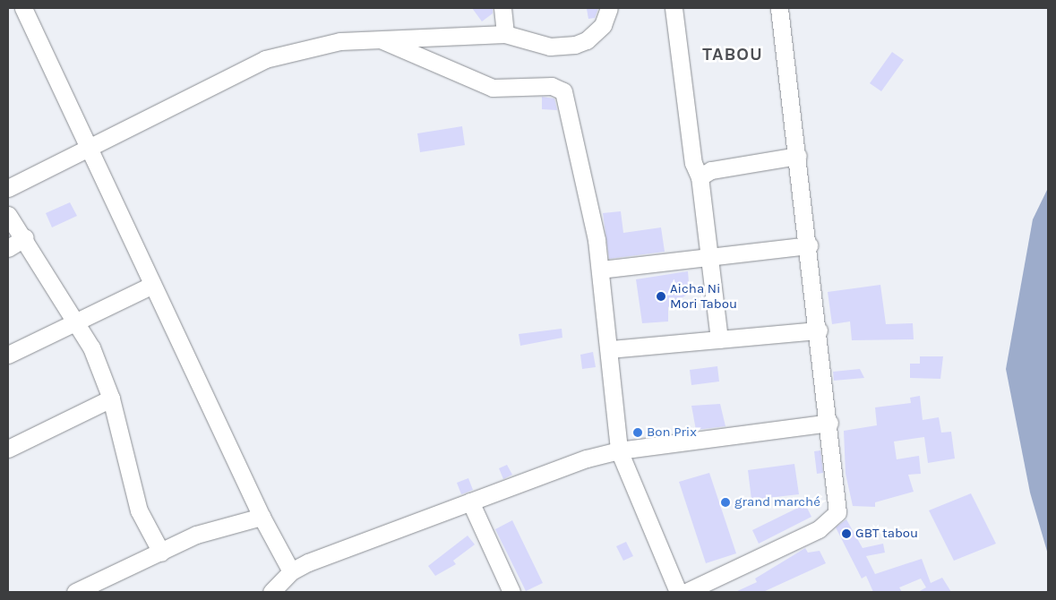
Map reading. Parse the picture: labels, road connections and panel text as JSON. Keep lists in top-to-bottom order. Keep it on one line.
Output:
{"districts":["TABOU"],"places":["Aicha Ni Mori Tabou","Bon Prix","grand marché","GBT tabou"]}
